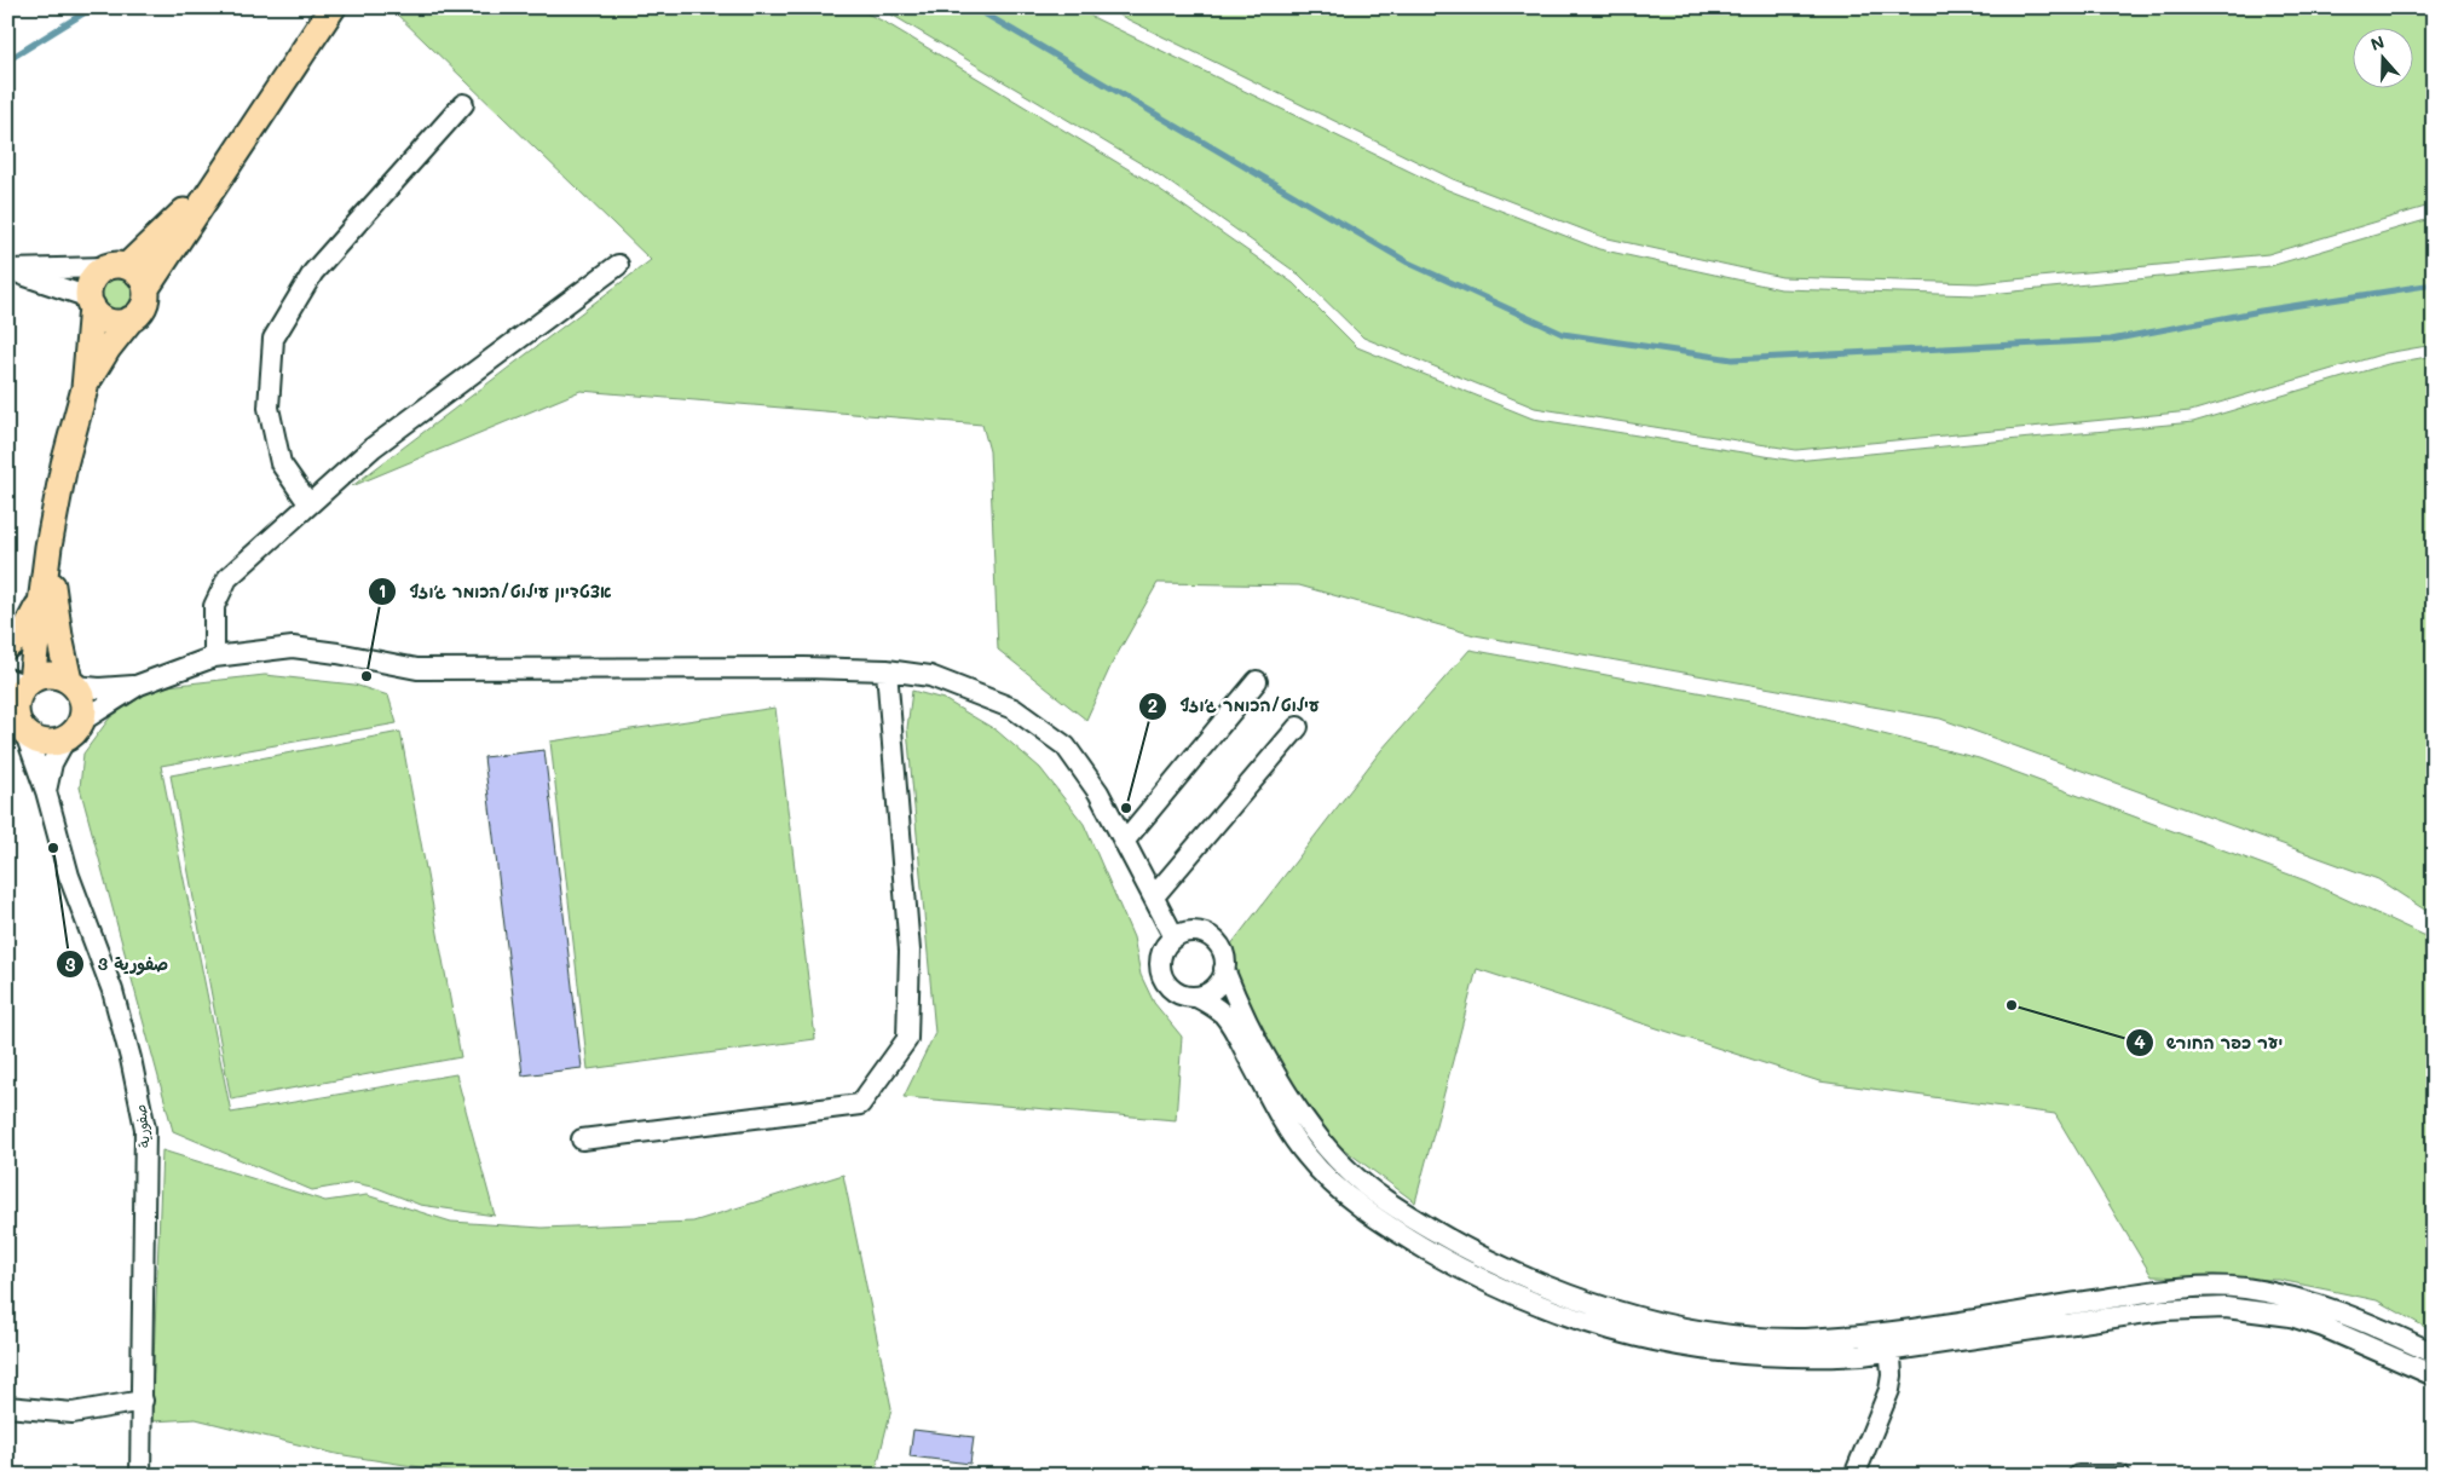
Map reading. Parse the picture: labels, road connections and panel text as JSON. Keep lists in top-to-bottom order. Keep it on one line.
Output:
{"streets":{"street":["صفورية"]},"places":["אצטדיון עילוט/הכומר ג׳וזף","עילוט/הכומר ג׳וזף","صفورية 3","יער כפר החורש"],"north":"top"}
